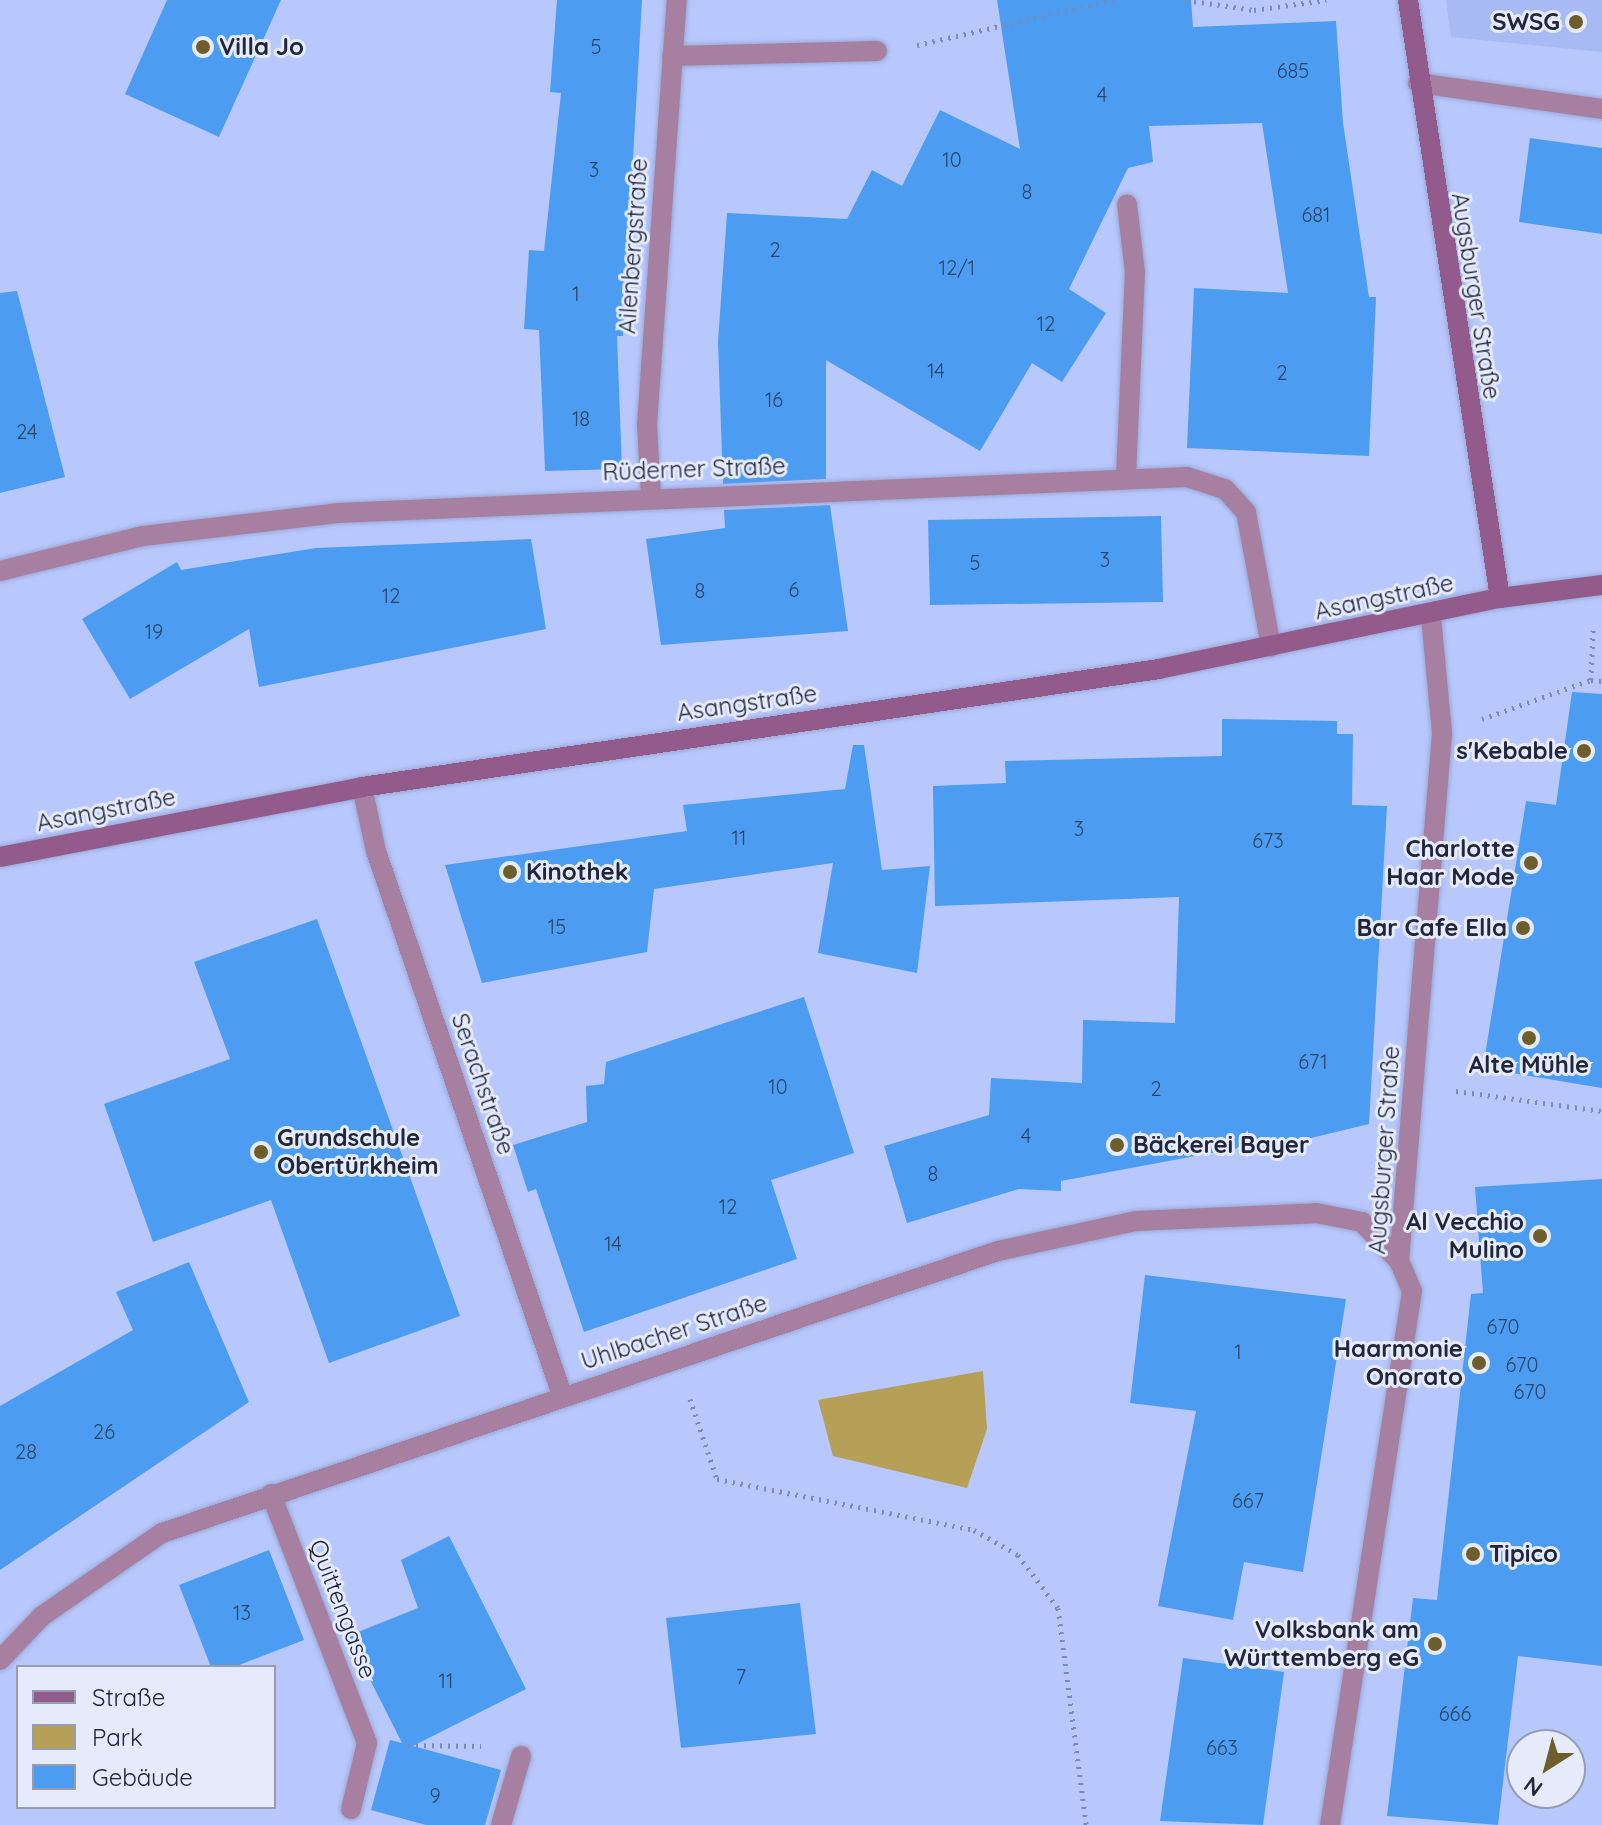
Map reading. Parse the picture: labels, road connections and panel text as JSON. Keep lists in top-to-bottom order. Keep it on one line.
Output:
{"streets":{"street":["Ailenbergstraße","Augsburger Straße","Rüderner Straße","Asangstraße","Serachstraße","Uhlbacher Straße","Quittengasse"]},"crossings":[["Ailenbergstraße","Rüderner Straße"],["Augsburger Straße","Asangstraße"],["Augsburger Straße","Uhlbacher Straße"],["Rüderner Straße","Asangstraße"],["Asangstraße","Serachstraße"],["Serachstraße","Uhlbacher Straße"],["Uhlbacher Straße","Quittengasse"]],"places":["SWSG","Villa Jo","s'Kebable","Charlotte Haar Mode","Kinothek","Bar Cafe Ella","Alte Mühle","Bäckerei Bayer","Grundschule Obertürkheim","Al Vecchio Mulino","Haarmonie Onorato","Tipico","Volksbank am Württemberg eG"],"house_numbers":["5","685","4","10","3","8","681","2","12/1","1","12","14","2","16","18","24","3","5","6","8","12","19","3","11","673","15","671","10","2","4","8","12","14","670","1","670","670","26","28","667","13","7","11","666","663","9"],"legend":["Straße","Park","Gebäude"],"north":"bottom left"}
